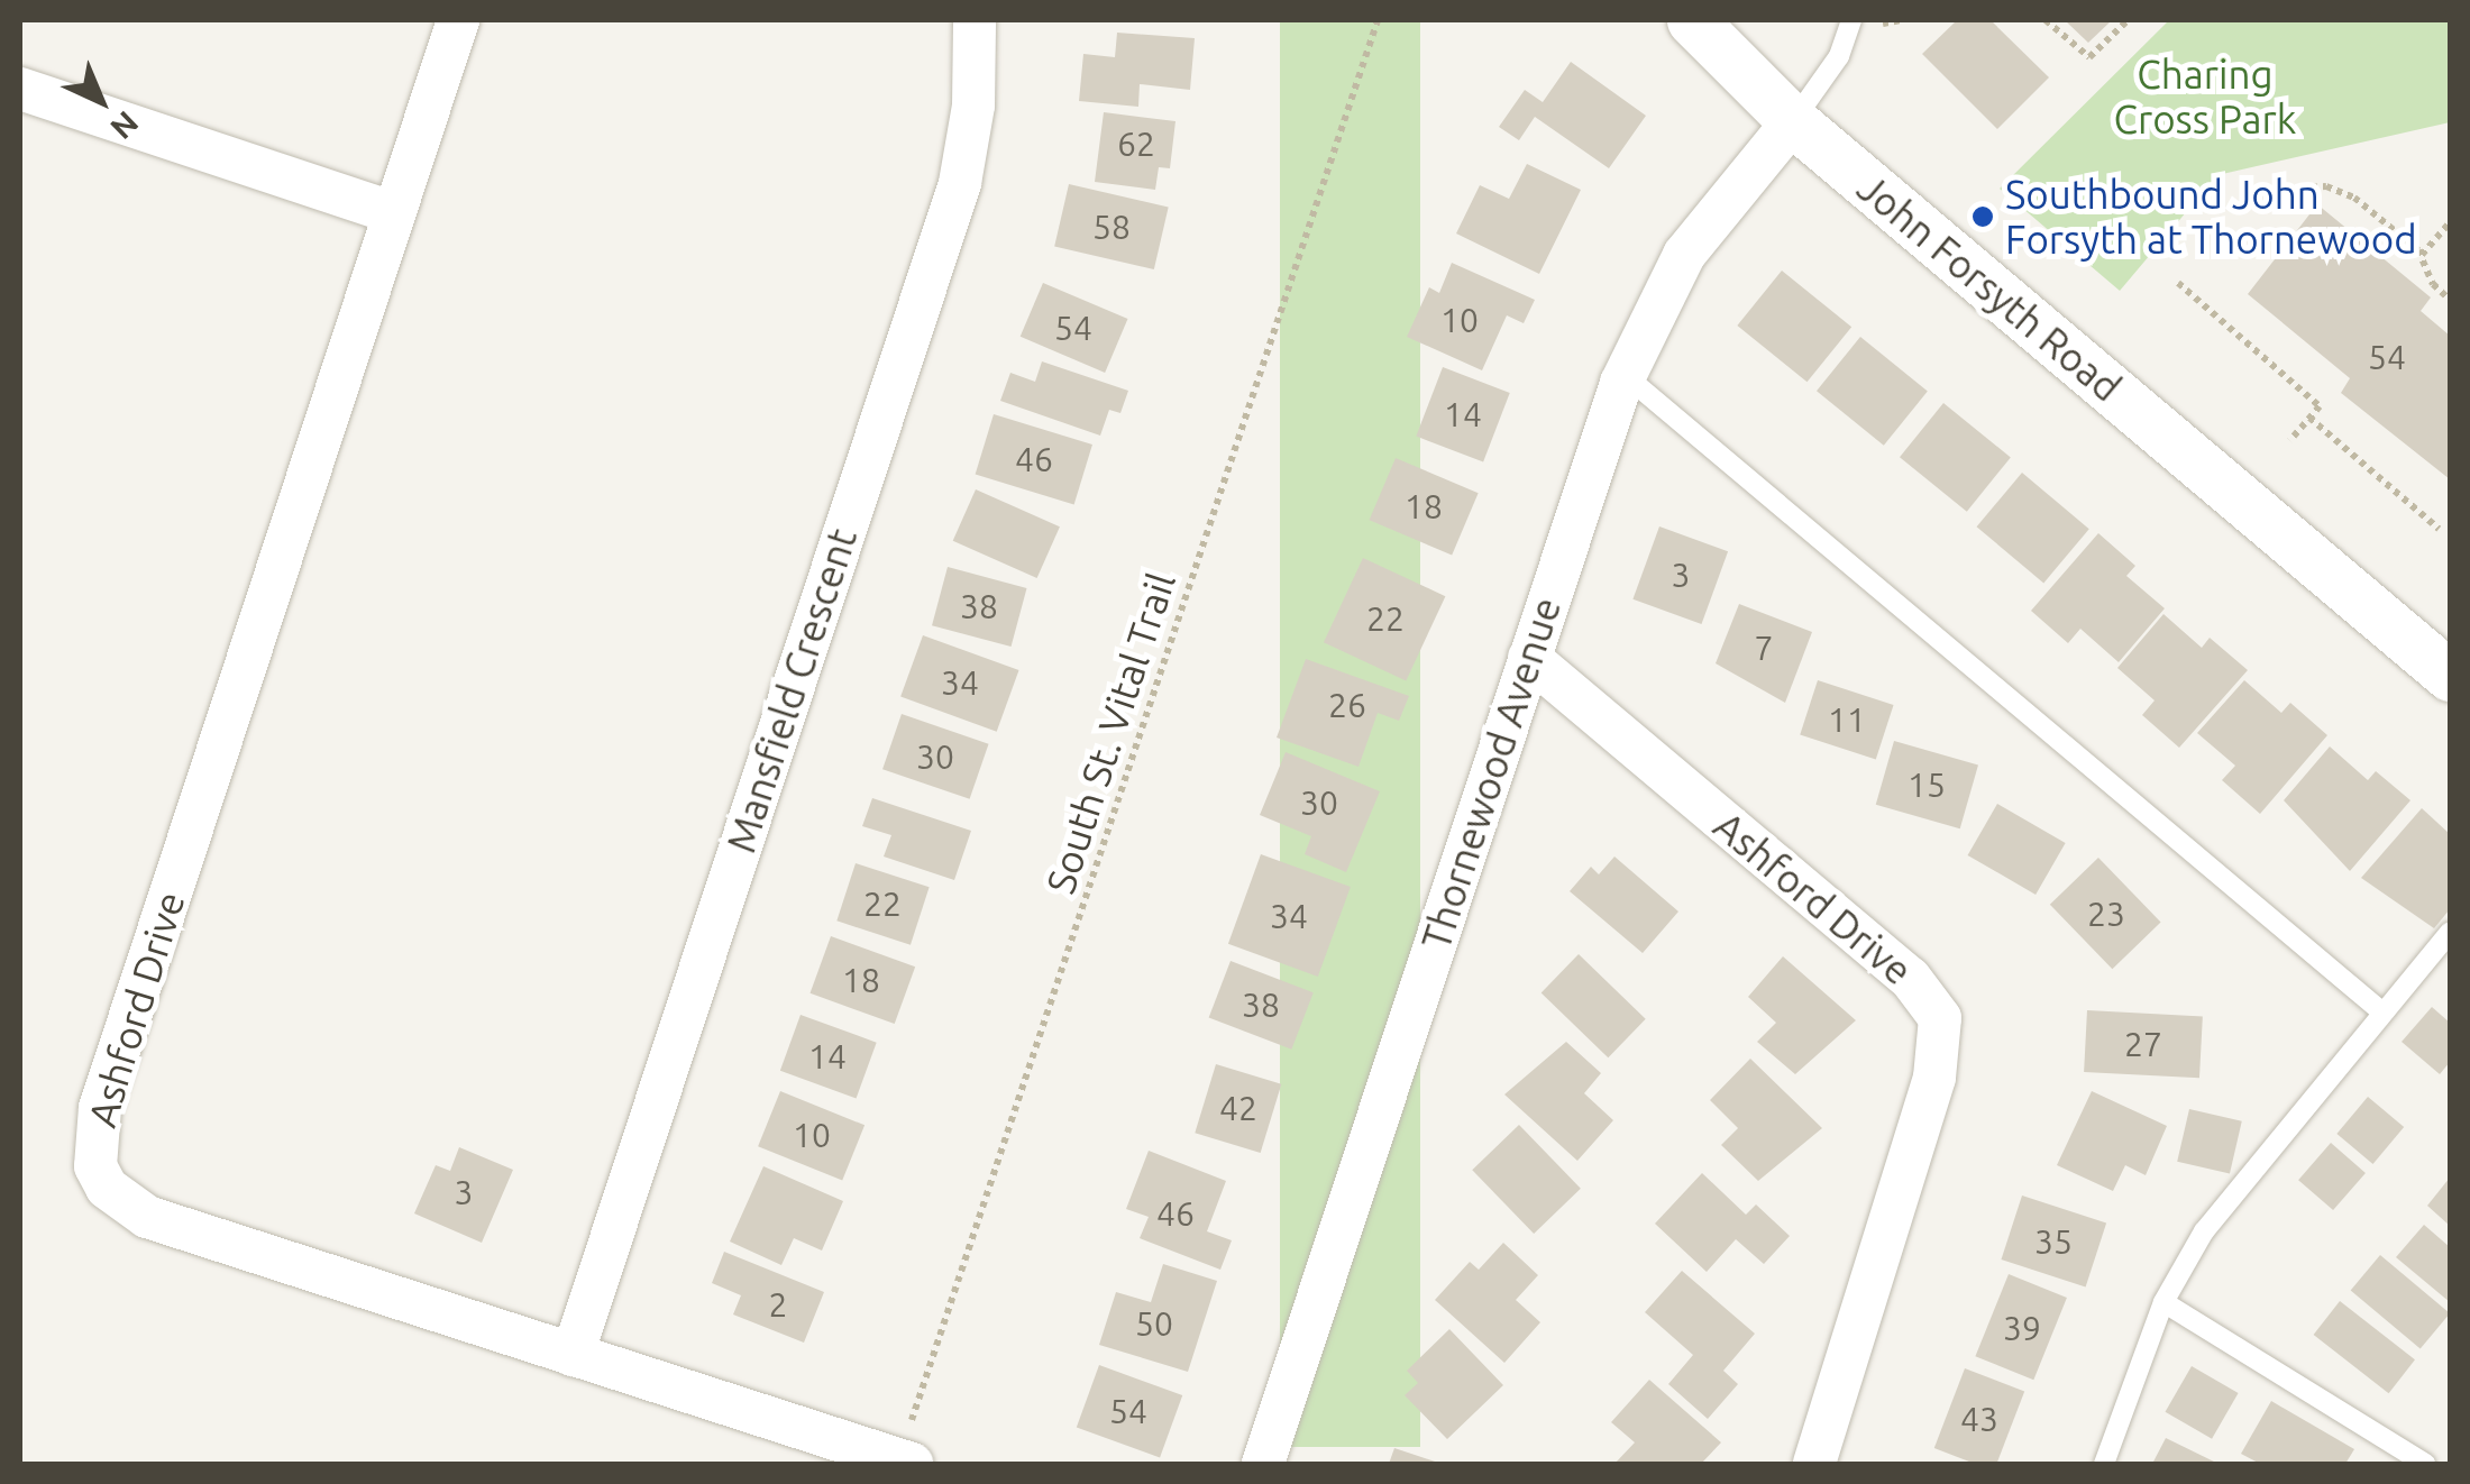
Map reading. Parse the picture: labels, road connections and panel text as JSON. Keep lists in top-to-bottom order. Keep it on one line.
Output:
{"streets":{"street":["John Forsyth Road","Mansfield Crescent","Thornewood Avenue","Ashford Drive"],"path":["South St. Vital Trail"]},"crossings":[["John Forsyth Road","Thornewood Avenue"],["Mansfield Crescent","Ashford Drive"],["South St. Vital Trail","Ashford Drive"],["Thornewood Avenue","Ashford Drive"]],"parks":["Charing Cross Park"],"places":["Southbound John Forsyth at Thornewood"],"house_numbers":["62","58","10","54","54","14","46","18","3","38","22","7","34","26","11","30","15","30","22","23","34","18","38","27","14","42","10","3","46","35","2","50","39","54","43"],"north":"bottom right"}
